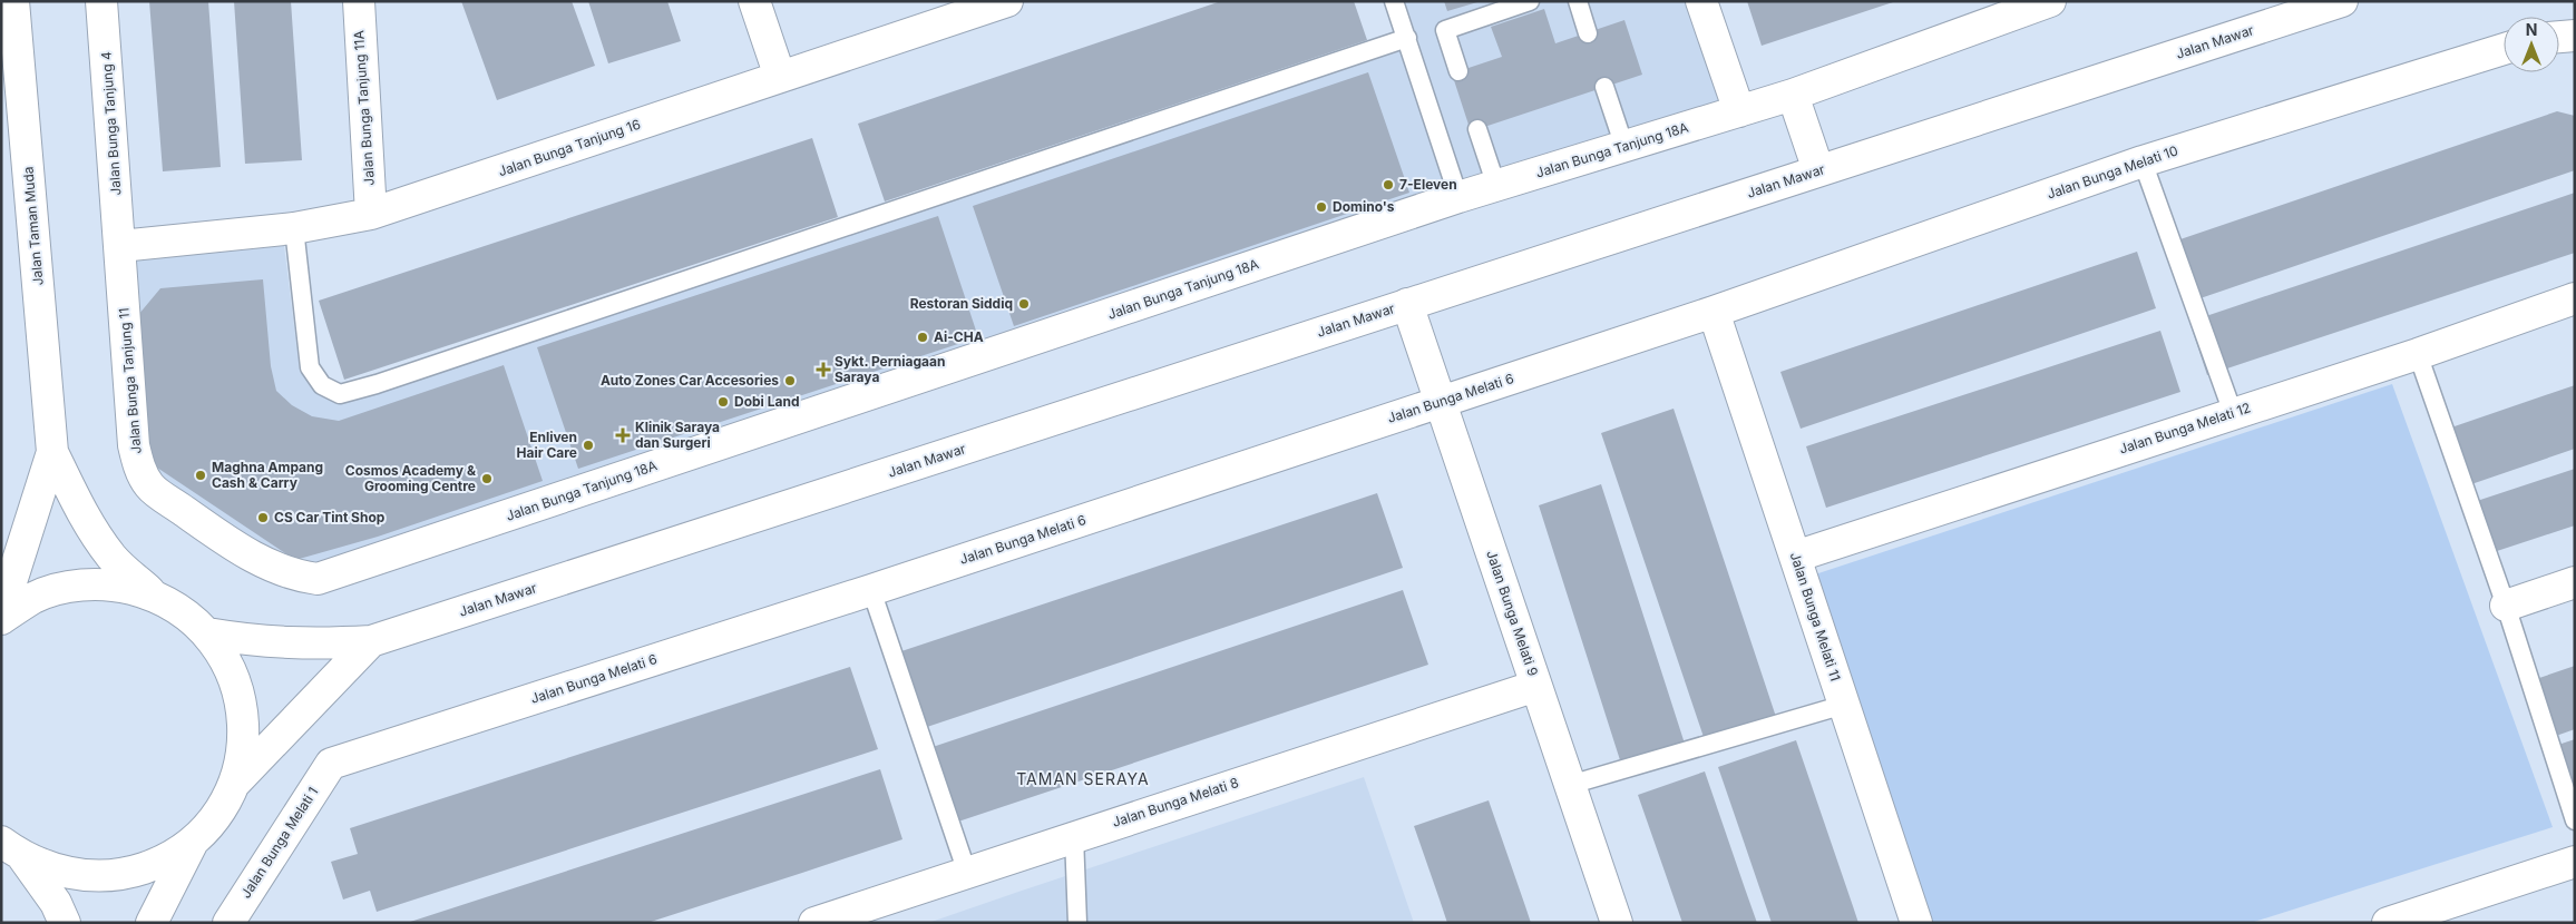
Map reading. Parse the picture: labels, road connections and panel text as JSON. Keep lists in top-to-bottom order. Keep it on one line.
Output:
{"streets":{"street":["Jalan Mawar","Jalan Bunga Tanjung 11A","Jalan Bunga Tanjung 4","Jalan Bunga Tanjung 16","Jalan Bunga Tanjung 18A","Jalan Bunga Melati 10","Jalan Taman Muda","Jalan Bunga Tanjung 11","Jalan Bunga Melati 6","Jalan Bunga Melati 12","Jalan Bunga Melati 9","Jalan Bunga Melati 11","Jalan Bunga Melati 8","Jalan Bunga Melati 1"]},"crossings":[["Jalan Mawar","Jalan Bunga Melati 9"],["Jalan Bunga Tanjung 11A","Jalan Bunga Tanjung 16"],["Jalan Bunga Tanjung 4","Jalan Bunga Tanjung 16"],["Jalan Bunga Tanjung 4","Jalan Bunga Tanjung 11"],["Jalan Bunga Tanjung 16","Jalan Bunga Tanjung 11"],["Jalan Bunga Tanjung 18A","Jalan Bunga Tanjung 11"],["Jalan Bunga Melati 10","Jalan Bunga Melati 6"],["Jalan Bunga Melati 10","Jalan Bunga Melati 11"],["Jalan Bunga Melati 6","Jalan Bunga Melati 9"],["Jalan Bunga Melati 6","Jalan Bunga Melati 11"],["Jalan Bunga Melati 6","Jalan Bunga Melati 1"],["Jalan Bunga Melati 12","Jalan Bunga Melati 11"],["Jalan Bunga Melati 9","Jalan Bunga Melati 8"]],"districts":["TAMAN SERAYA"],"places":{"other":["7-Eleven","Domino's","Restoran Siddiq","Ai-CHA","Auto Zones Car Accesories","Dobi Land","Enliven Hair Care","Maghna Ampang Cash & Carry","Cosmos Academy & Grooming Centre","CS Car Tint Shop"],"health":["Sykt. Perniagaan Saraya","Klinik Saraya dan Surgeri"]},"north":"top"}
